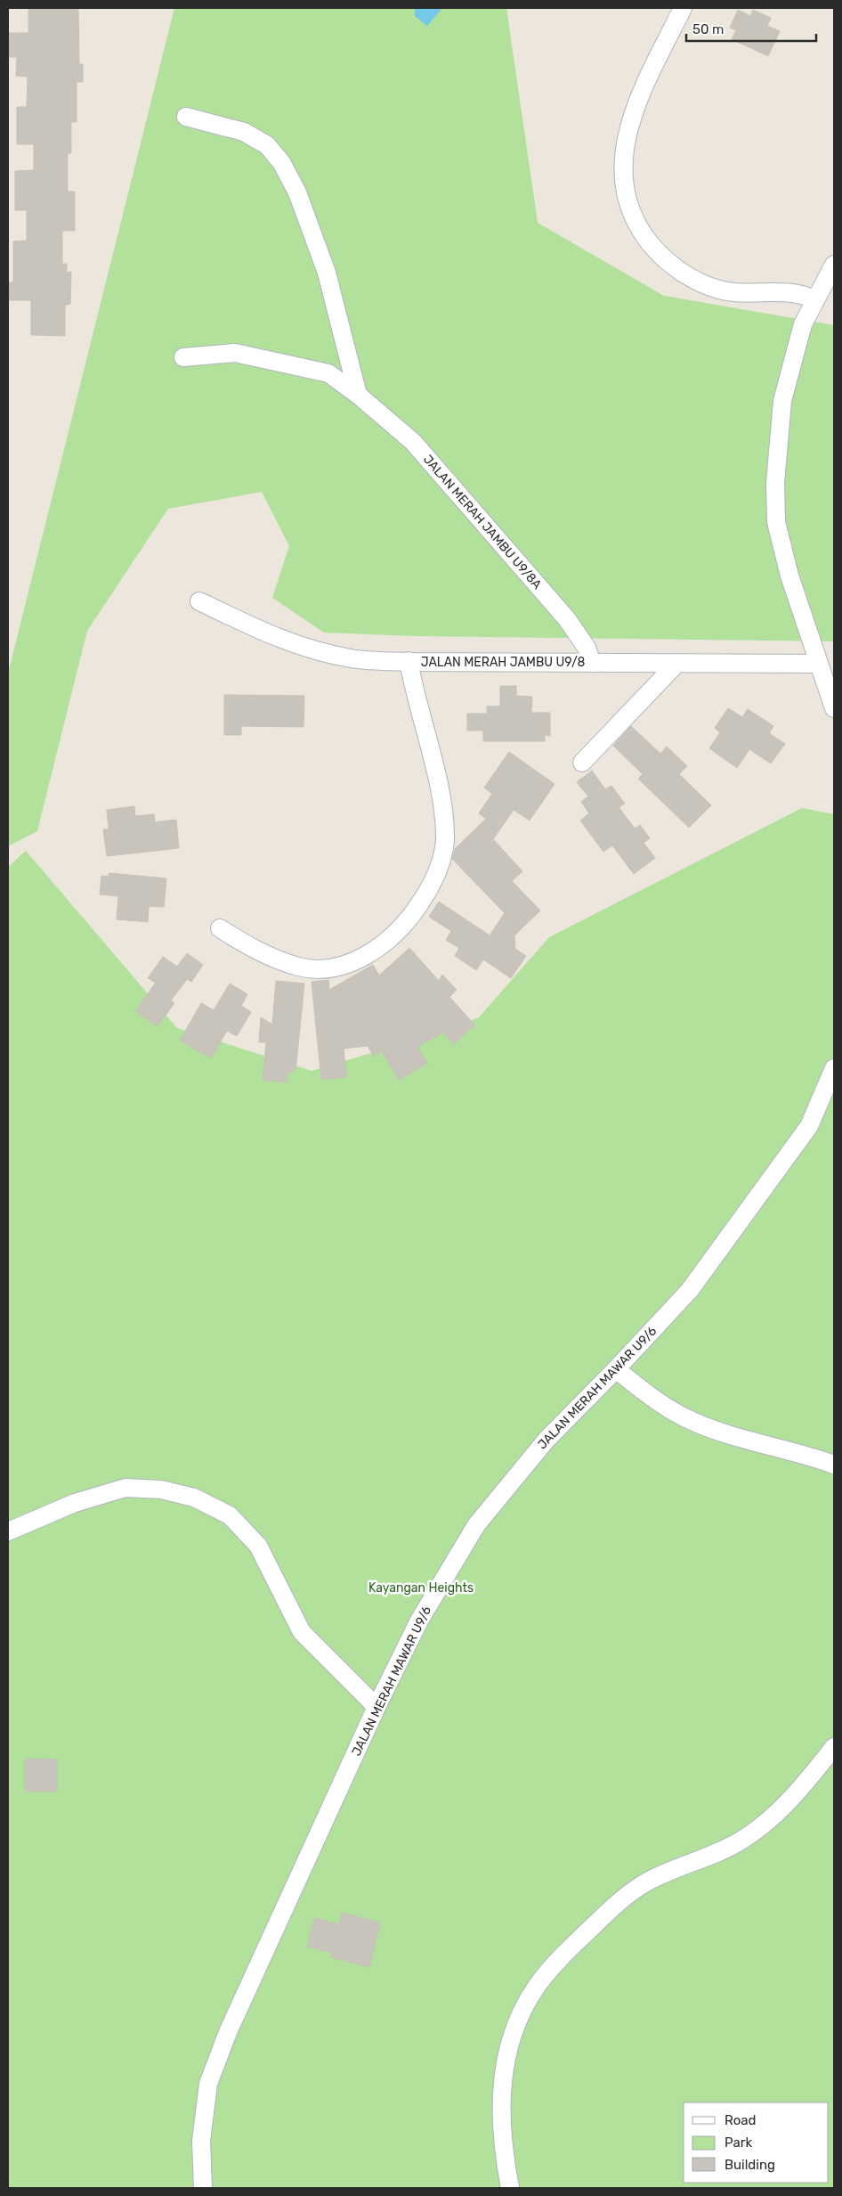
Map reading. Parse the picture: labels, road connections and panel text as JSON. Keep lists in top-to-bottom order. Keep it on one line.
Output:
{"streets":{"street":["JALAN MERAH JAMBU U9/8A","JALAN MERAH JAMBU U9/8","JALAN MERAH MAWAR U9/6"]},"crossings":[["JALAN MERAH JAMBU U9/8A","JALAN MERAH JAMBU U9/8"]],"parks":["Kayangan Heights"],"legend":["Road","Park","Building"],"scale_bar":"50 m"}
